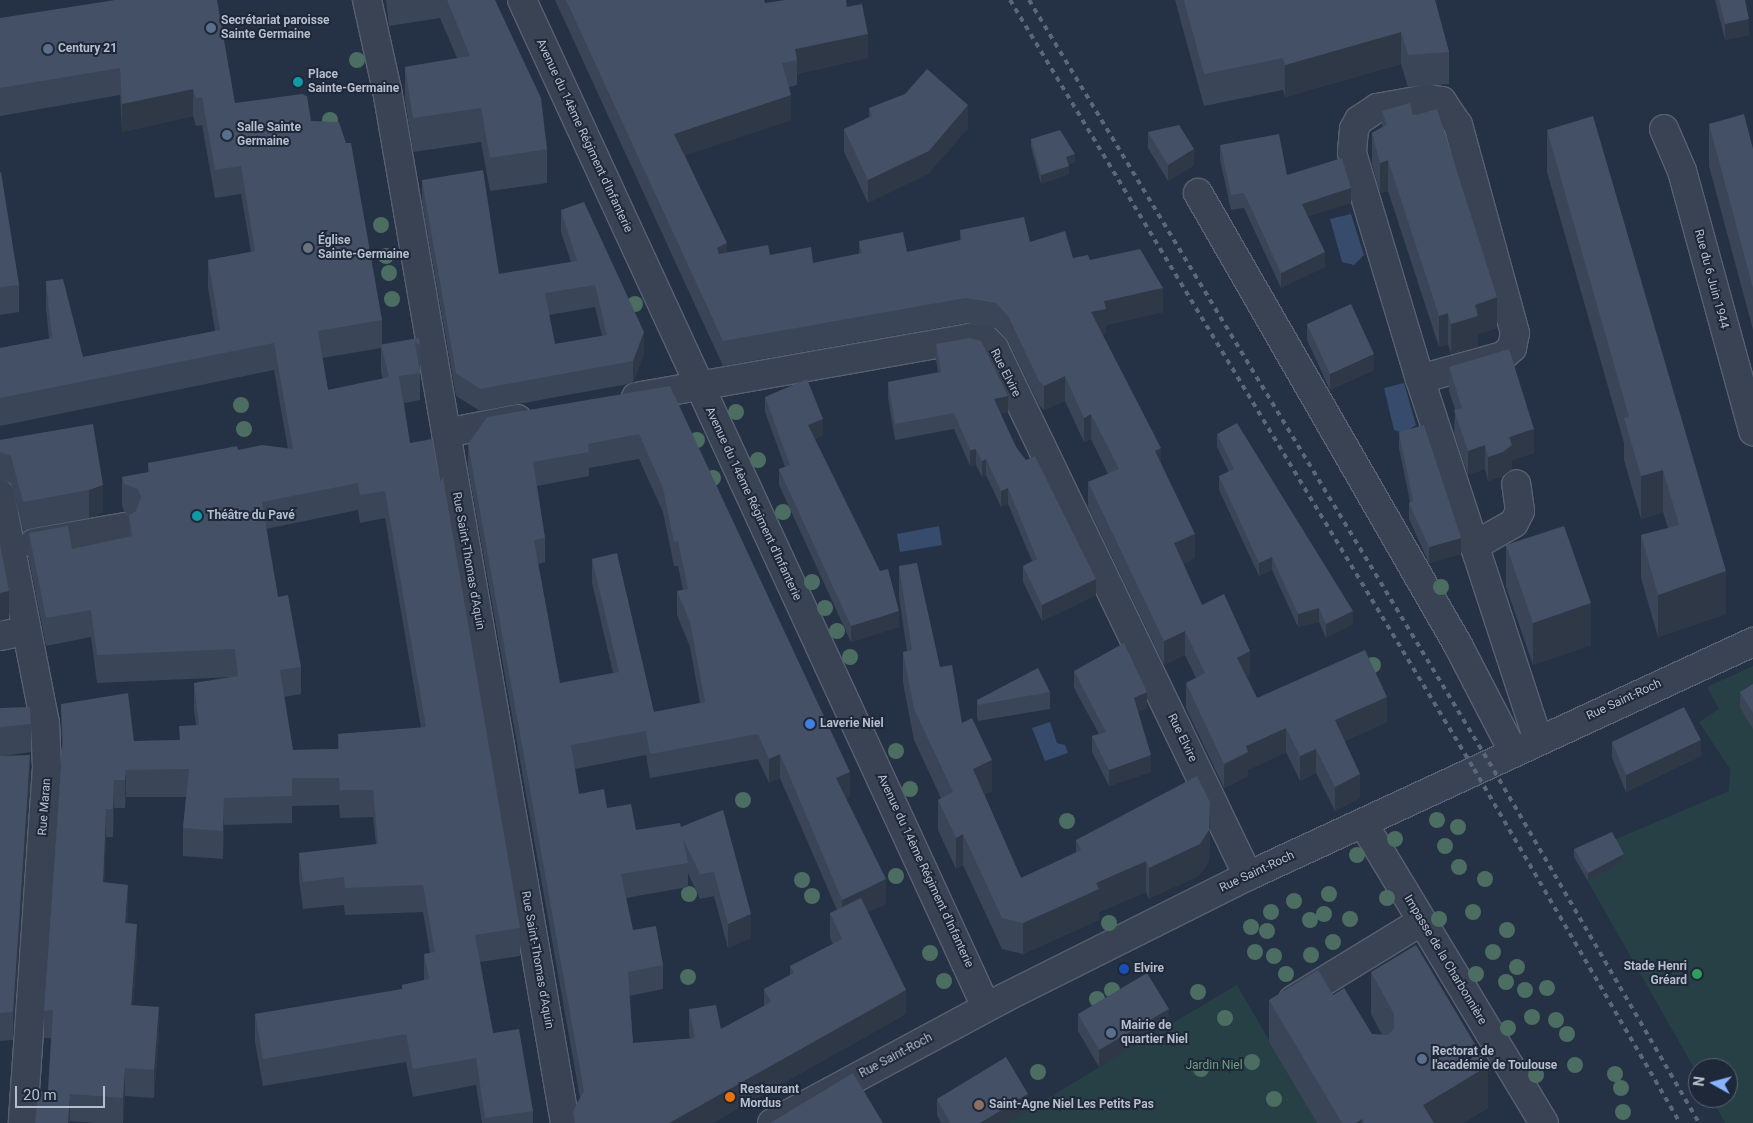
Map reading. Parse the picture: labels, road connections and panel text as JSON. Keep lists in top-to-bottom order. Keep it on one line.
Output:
{"streets":{"street":["Avenue du 14ème Régiment d'Infanterie","Rue du 6 Juin 1944","Rue Elvire","Rue Saint-Thomas d'Aquin","Rue Saint-Roch","Rue Maran","Impasse de la Charbonnière"]},"crossings":[["Avenue du 14ème Régiment d'Infanterie","Rue Elvire"],["Avenue du 14ème Régiment d'Infanterie","Rue Saint-Roch"],["Rue Elvire","Rue Saint-Roch"],["Rue Saint-Roch","Impasse de la Charbonnière"]],"parks":["Jardin Niel"],"places":["Secrétariat paroisse Sainte Germaine","Century 21","Place Sainte-Germaine","Salle Sainte Germaine","Église Sainte-Germaine","Théâtre du Pavé","Laverie Niel","Elvire","Stade Henri Gréard","Mairie de quartier Niel","Rectorat de l'académie de Toulouse","Restaurant Mordus","Saint-Agne Niel Les Petits Pas"],"scale_bar":"20 m","north":"left"}
